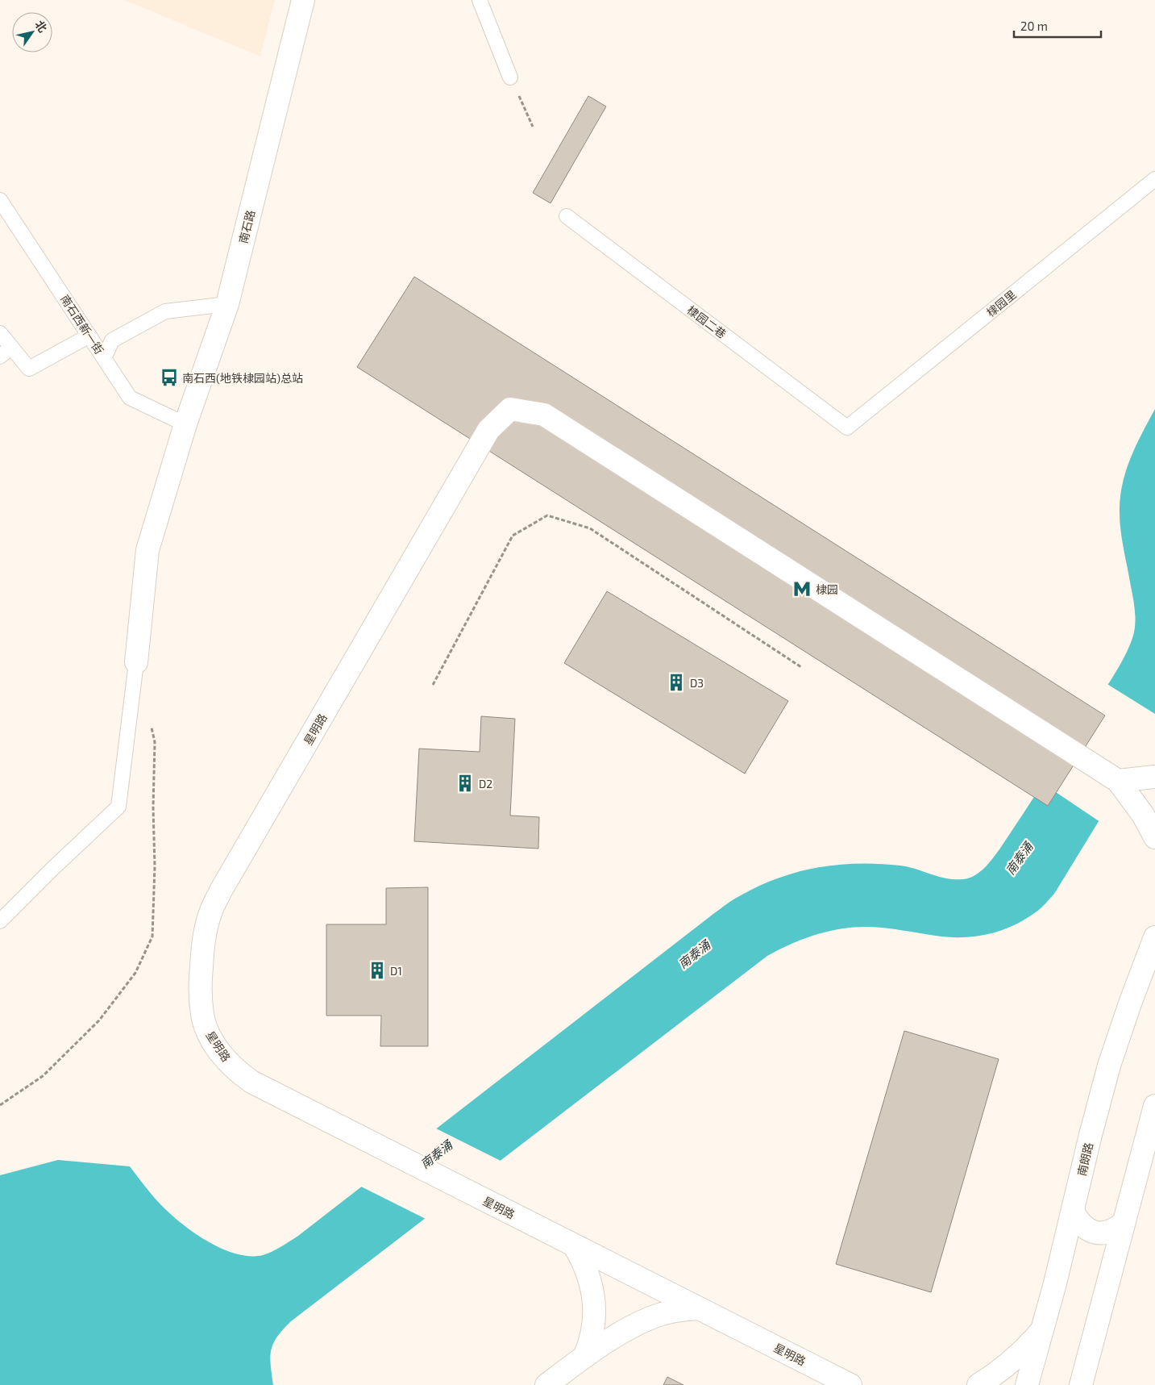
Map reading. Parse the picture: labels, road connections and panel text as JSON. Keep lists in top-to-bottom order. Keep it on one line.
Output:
{"streets":{"street":["南石路","星明路","南朗路"],"lane":["棣园里","棣园二巷","南石西新一街"]},"crossings":[["南石路","南石西新一街"],["棣园里","棣园二巷"]],"water":["南泰涌"],"places":{"bus stop":["南石西(地铁棣园站)总站"],"metro station":["棣园"],"building":["D3","D2","D1"]},"scale_bar":"20 m","north":"top right"}
